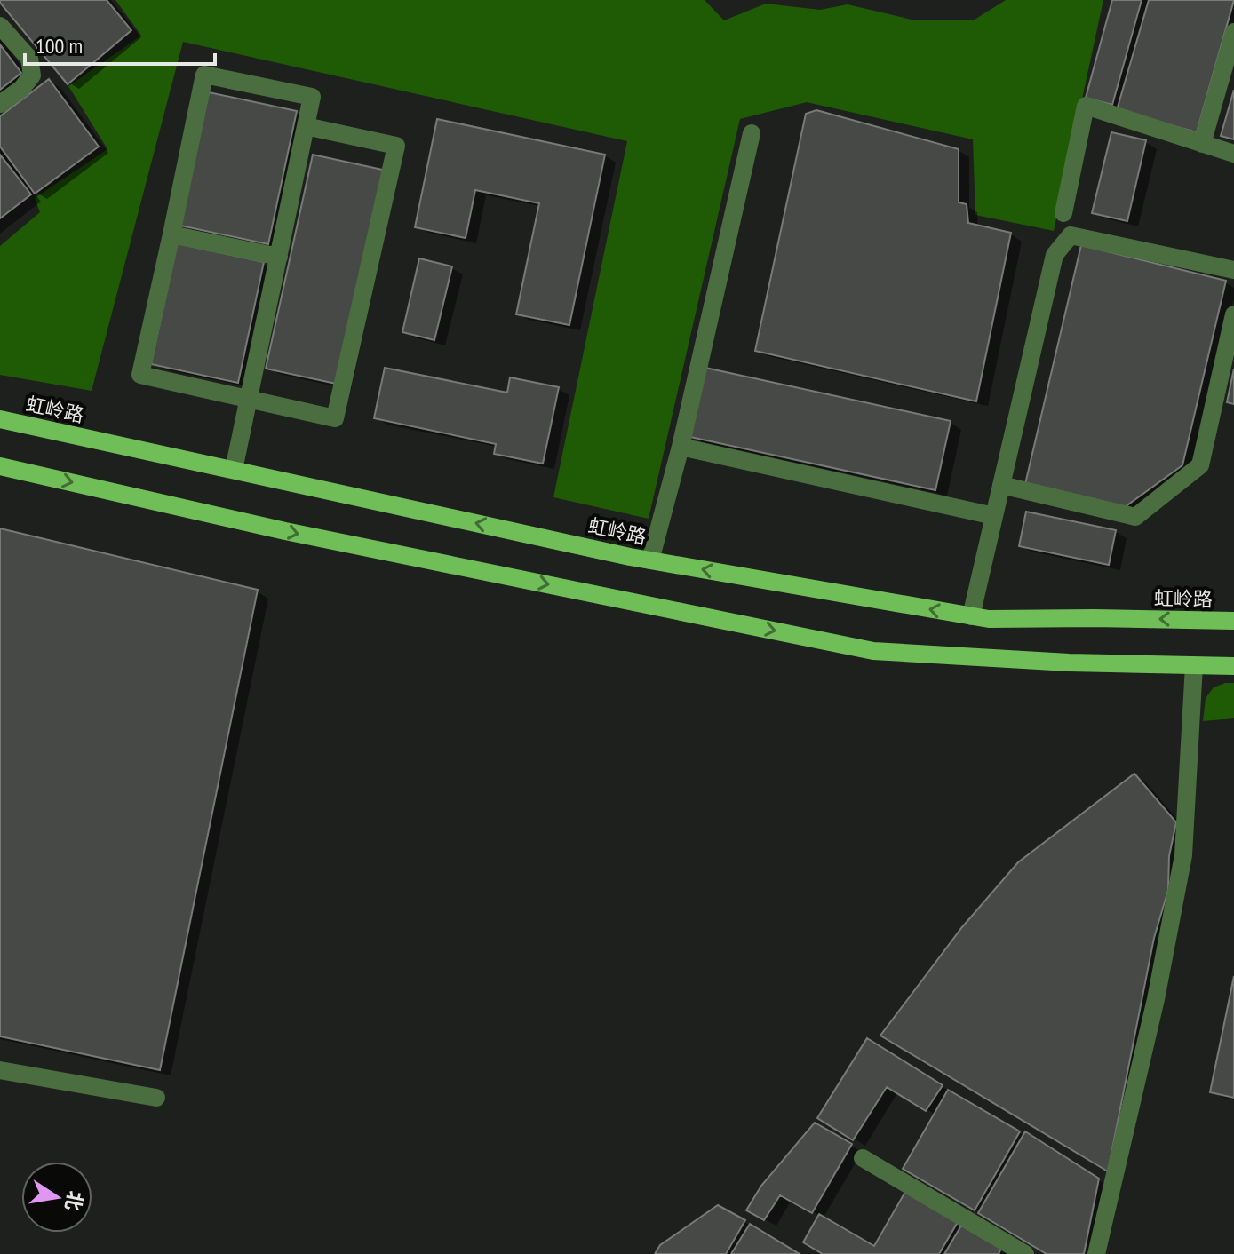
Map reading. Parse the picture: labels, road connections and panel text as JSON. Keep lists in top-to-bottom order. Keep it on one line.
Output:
{"streets":{"main road":["虹岭路"]},"scale_bar":"100 m","north":"right"}
